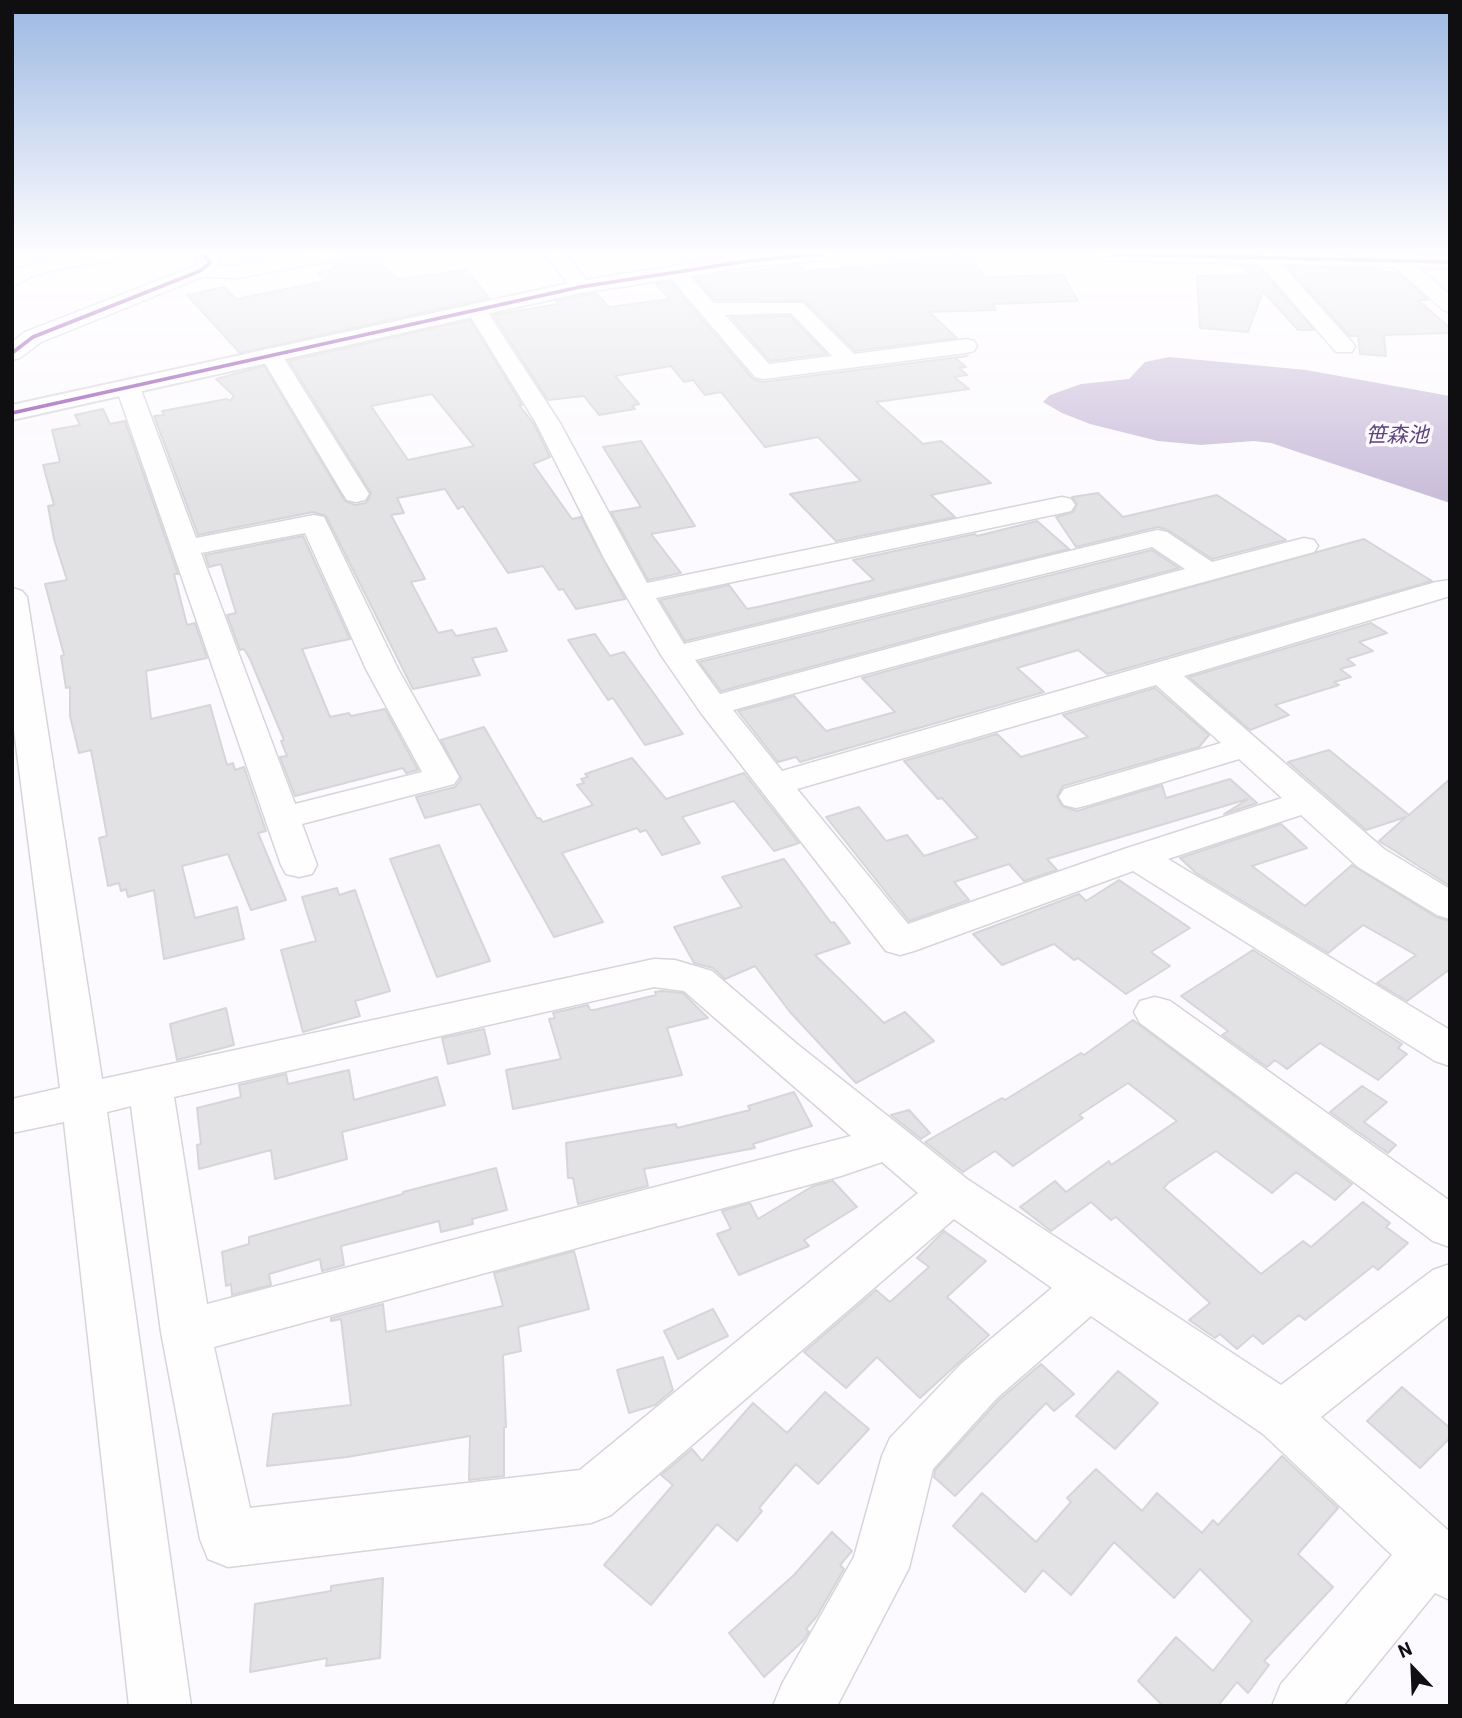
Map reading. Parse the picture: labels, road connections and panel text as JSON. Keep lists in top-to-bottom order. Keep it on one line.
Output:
{"water":["笹森池"],"north":"top left"}
